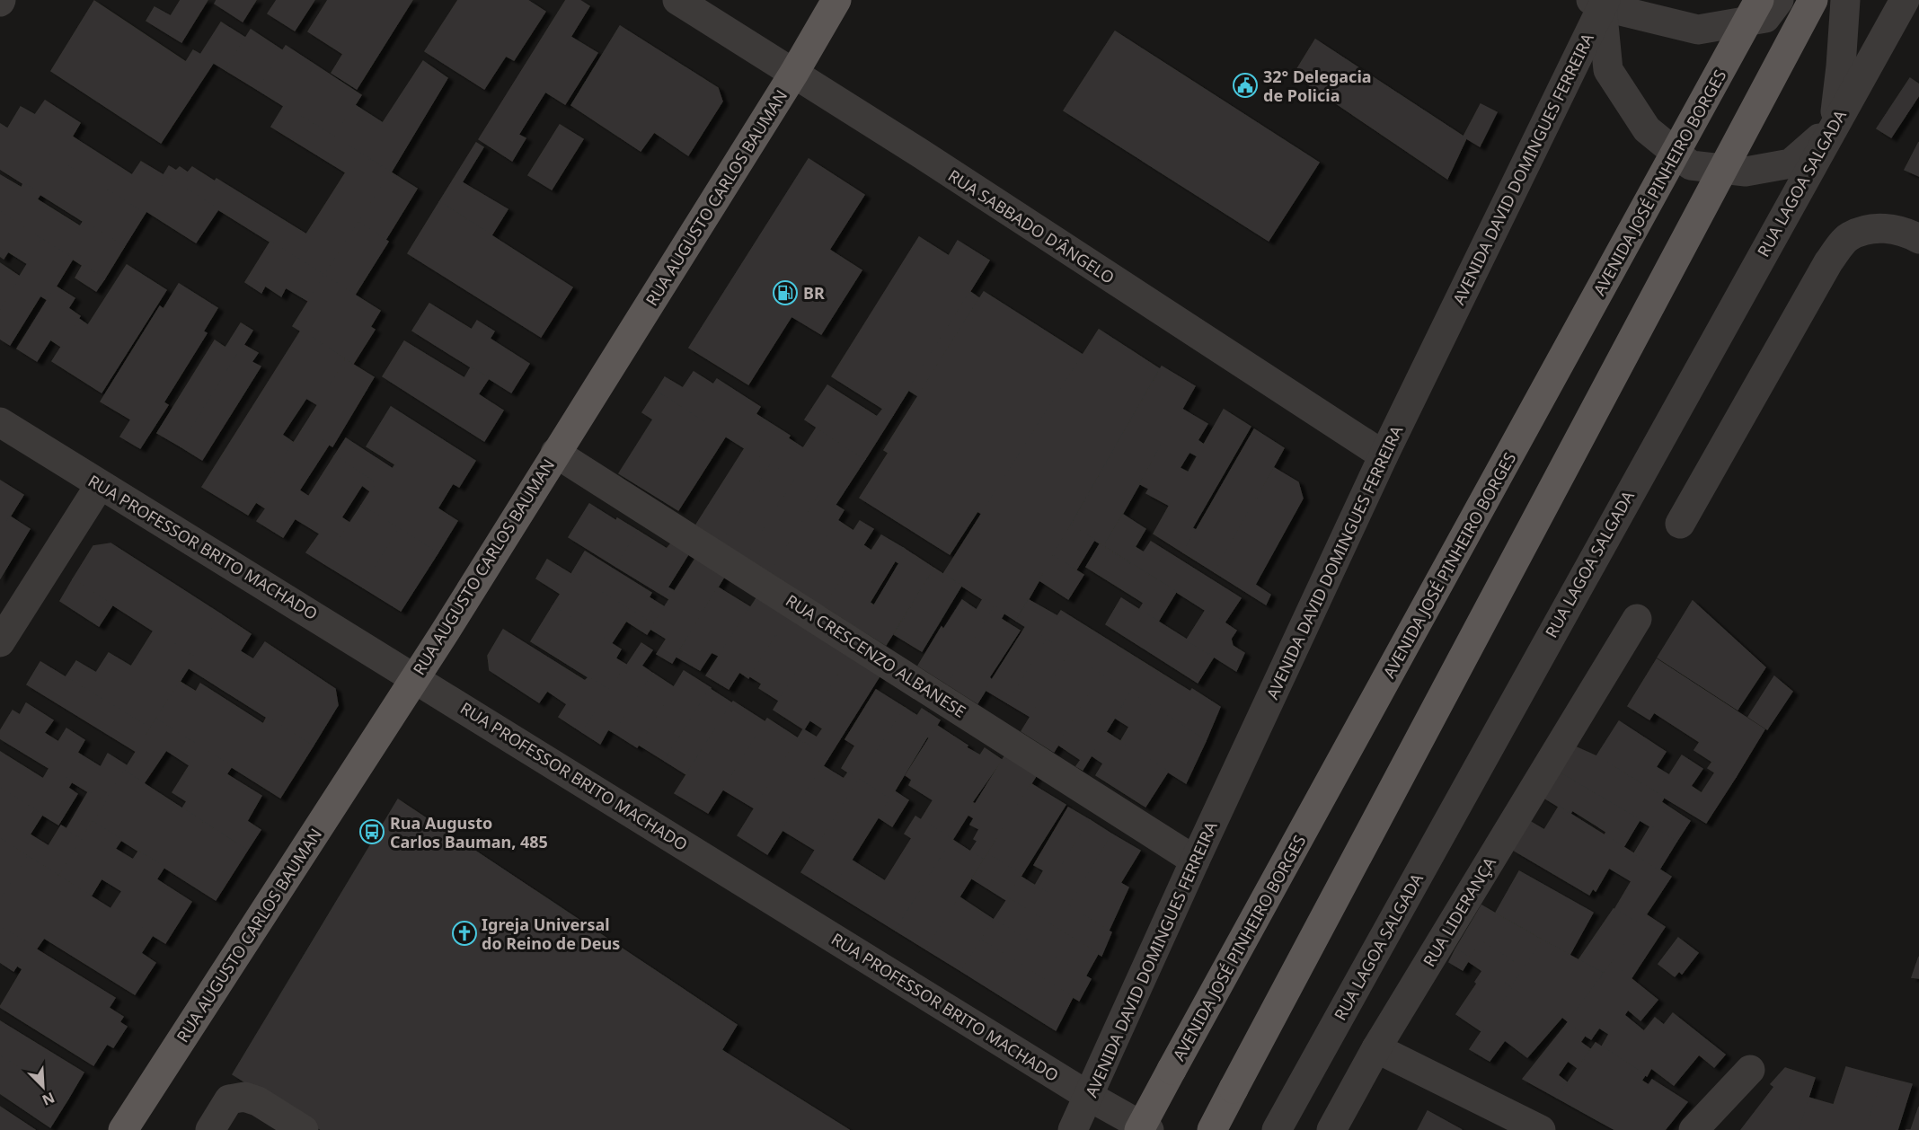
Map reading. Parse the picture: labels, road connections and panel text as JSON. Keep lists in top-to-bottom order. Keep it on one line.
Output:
{"streets":{"main road":["AVENIDA JOSÉ PINHEIRO BORGES","RUA AUGUSTO CARLOS BAUMAN"],"street":["AVENIDA DAVID DOMINGUES FERREIRA","RUA LAGOA SALGADA","RUA SABBADO D'ÂNGELO","RUA PROFESSOR BRITO MACHADO","RUA CRESCENZO ALBANESE","RUA LIDERANÇA"]},"crossings":[["AVENIDA DAVID DOMINGUES FERREIRA","RUA SABBADO D'ÂNGELO"],["AVENIDA DAVID DOMINGUES FERREIRA","RUA PROFESSOR BRITO MACHADO"],["AVENIDA DAVID DOMINGUES FERREIRA","RUA CRESCENZO ALBANESE"],["AVENIDA JOSÉ PINHEIRO BORGES","RUA PROFESSOR BRITO MACHADO"],["RUA AUGUSTO CARLOS BAUMAN","RUA SABBADO D'ÂNGELO"],["RUA AUGUSTO CARLOS BAUMAN","RUA PROFESSOR BRITO MACHADO"],["RUA AUGUSTO CARLOS BAUMAN","RUA CRESCENZO ALBANESE"]],"places":{"public building":["32° Delegacia de Policia"],"fuel station":["BR"],"bus stop":["Rua Augusto Carlos Bauman, 485"],"church":["Igreja Universal do Reino de Deus"]},"north":"bottom right"}
